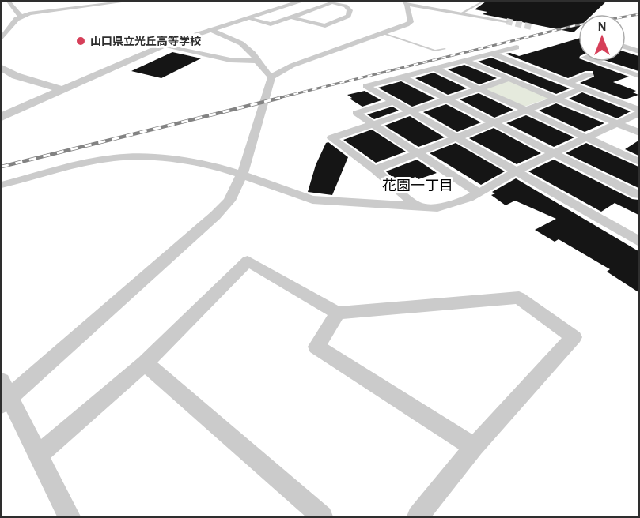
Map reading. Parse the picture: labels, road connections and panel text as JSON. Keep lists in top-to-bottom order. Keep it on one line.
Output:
{"districts":["花園一丁目"],"places":["山口県立光丘高等学校"],"north":"top"}
